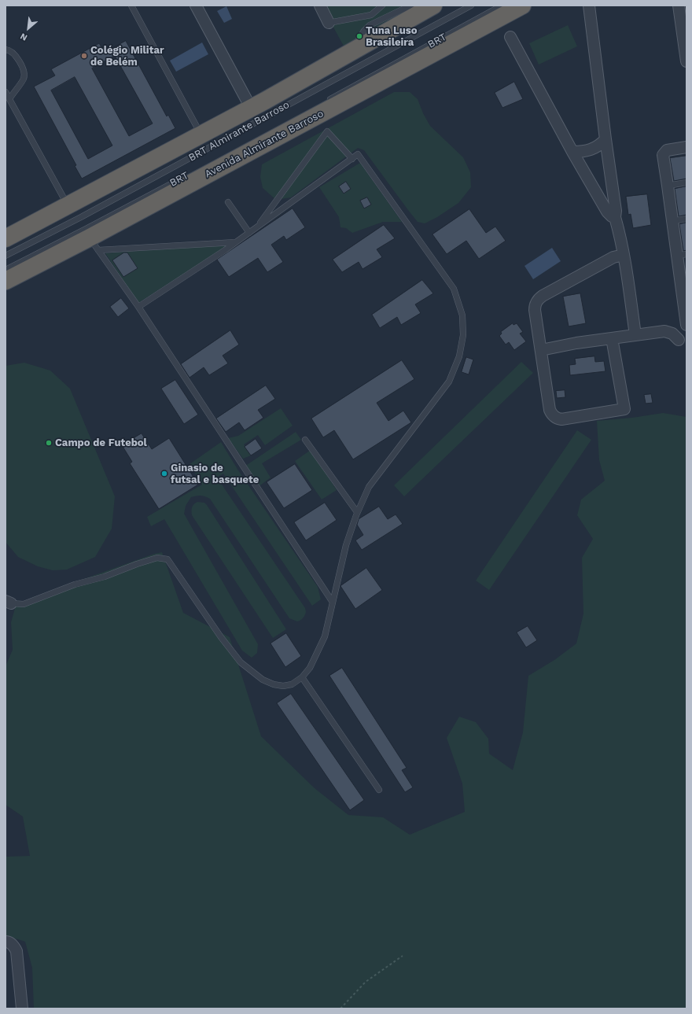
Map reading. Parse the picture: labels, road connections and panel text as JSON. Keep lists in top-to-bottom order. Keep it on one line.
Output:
{"streets":{"highway":["Avenida Almirante Barroso"],"lane":["BRT","BRT Almirante Barroso"]},"places":["Tuna Luso Brasileira","Colégio Militar de Belém","Campo de Futebol","Ginasio de futsal e basquete"],"north":"bottom left"}
